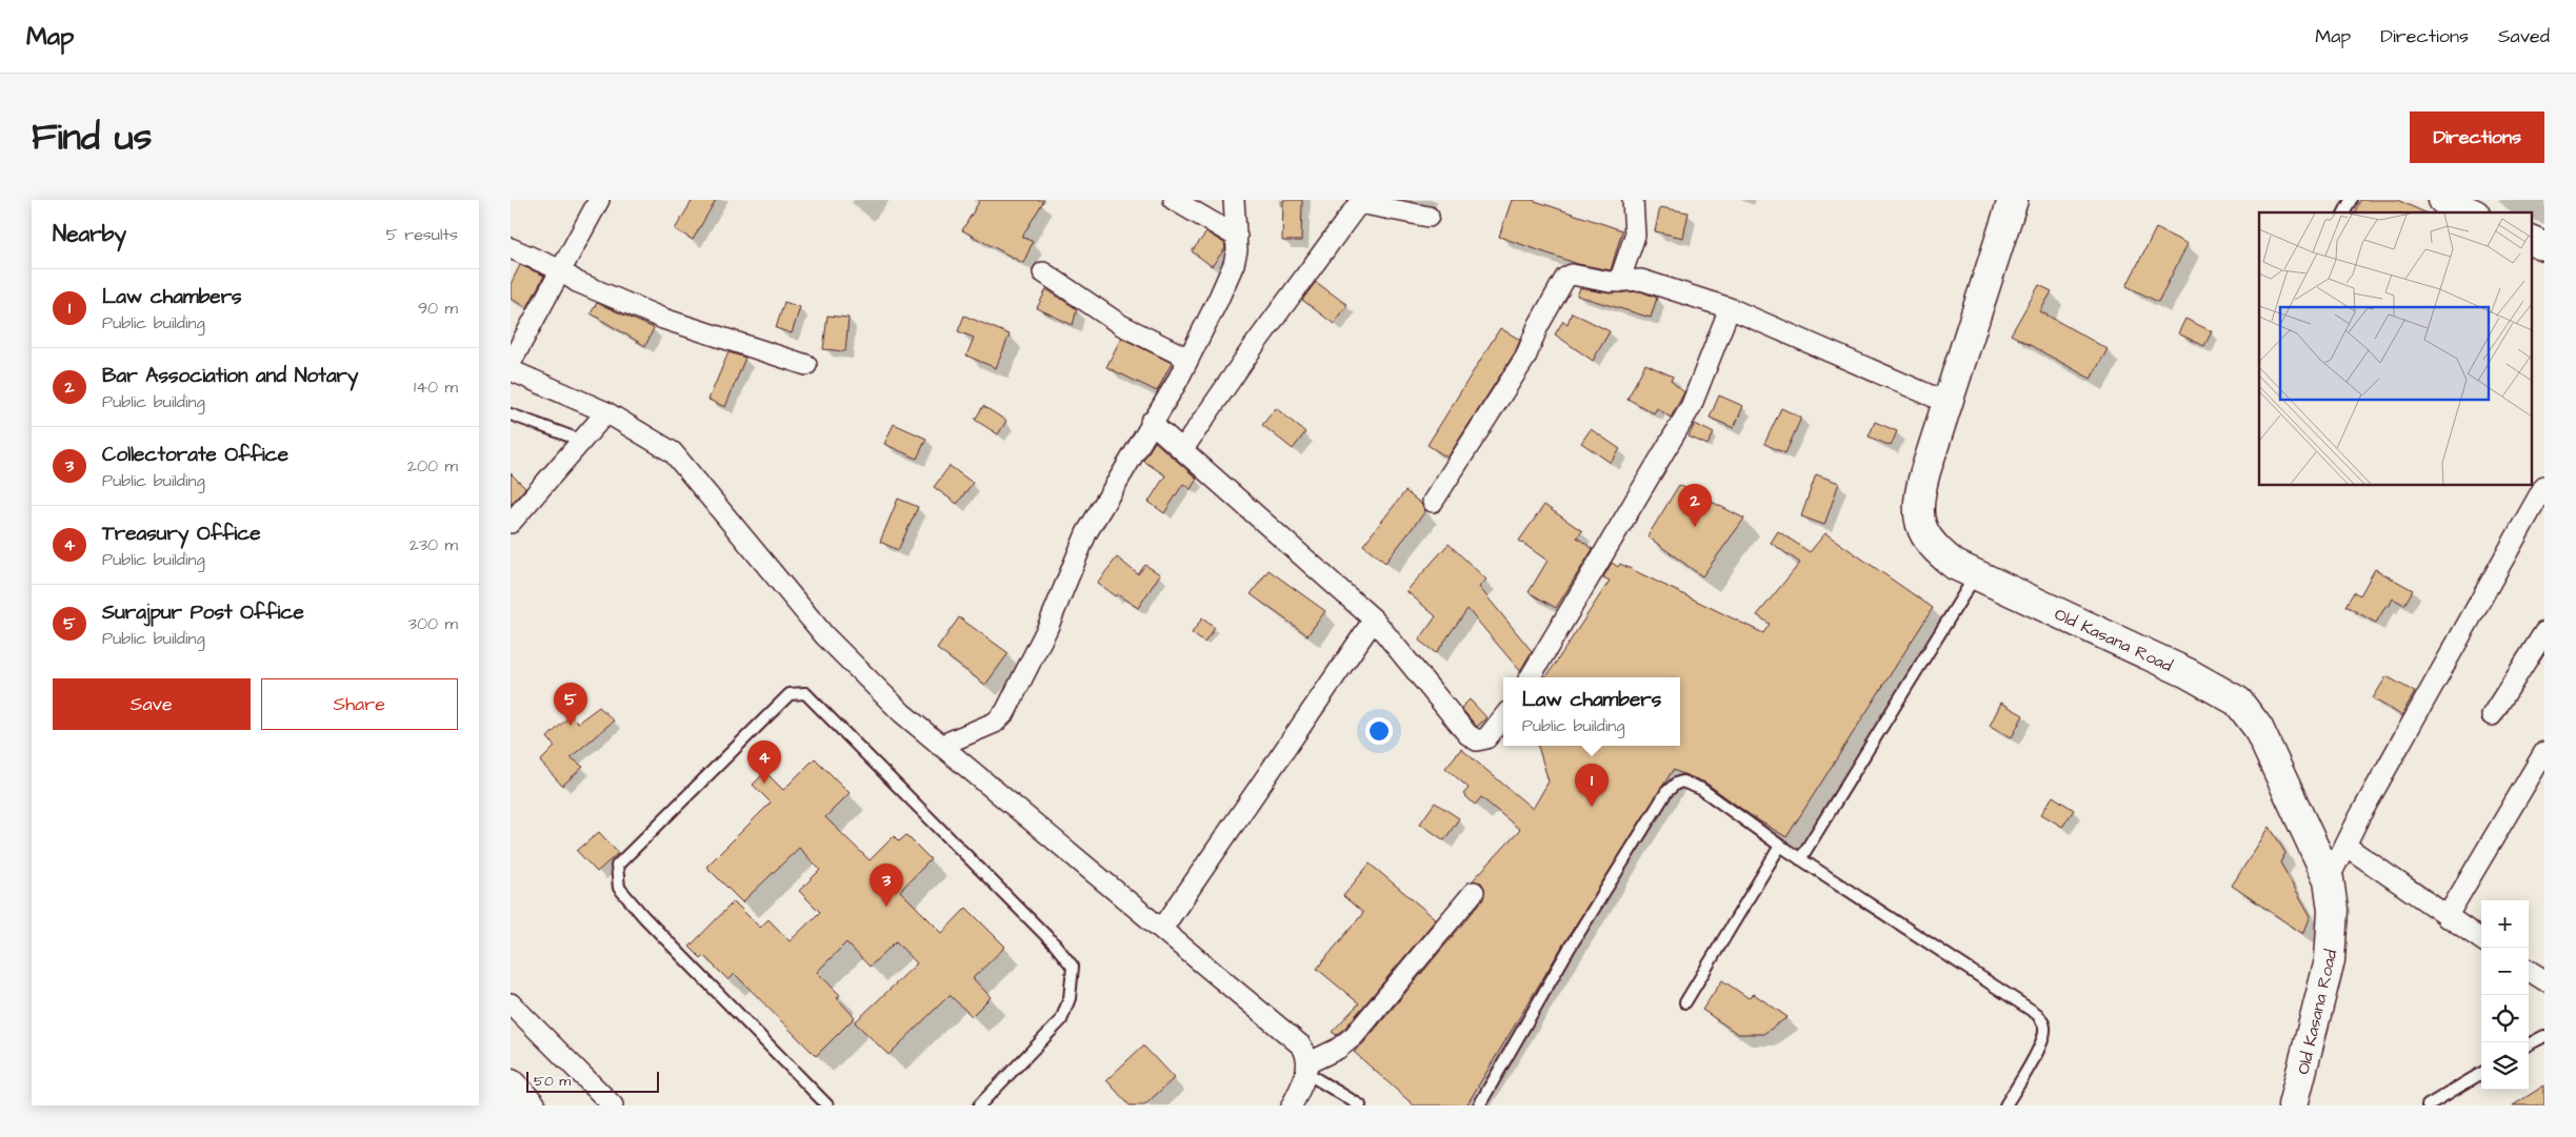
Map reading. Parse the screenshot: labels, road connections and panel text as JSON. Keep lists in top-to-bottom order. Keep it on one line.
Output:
{"streets":{"street":["Old Kasana Road"]},"scale_bar":"50 m","page":{"header":"Map","nav":["Map","Directions","Saved"],"title":"Find us","buttons":["Directions",["Save","Share"]],"heading":["Nearby","5 results"],"list":[{"mark":"1","name":"Law chambers","note":"Public building","value":"90 m"},{"mark":"2","name":"Bar Association and Notary","note":"Public building","value":"140 m"},{"mark":"3","name":"Collectorate Office","note":"Public building","value":"200 m"},{"mark":"4","name":"Treasury Office","note":"Public building","value":"230 m"},{"mark":"5","name":"Surajpur Post Office","note":"Public building","value":"300 m"}],"pins":["2","5","4","1","3"],"popup":["Law chambers","Public building"],"map_buttons":["+","−"],"scale":"50 m"}}
